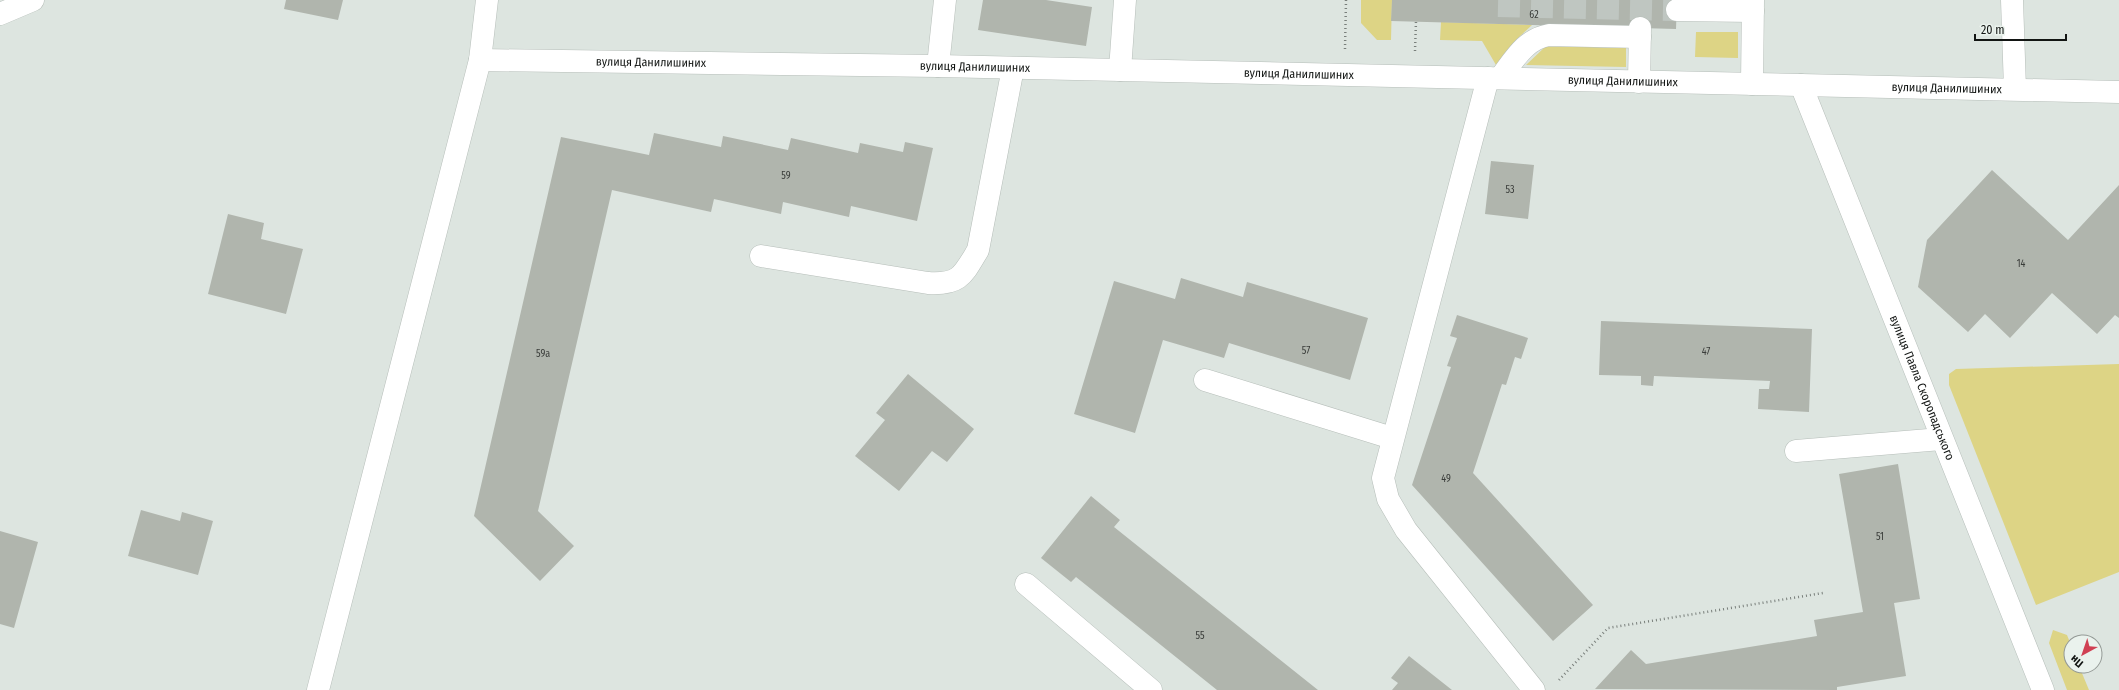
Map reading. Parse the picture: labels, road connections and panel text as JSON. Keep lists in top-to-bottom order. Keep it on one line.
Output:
{"streets":{"street":["вулиця Данилишиних","вулиця Павла Скоропадського"]},"crossings":[["вулиця Данилишиних","вулиця Павла Скоропадського"]],"house_numbers":["62","59","53","14","57","47","59а","49","51","55"],"scale_bar":"20 m","north":"bottom left"}
